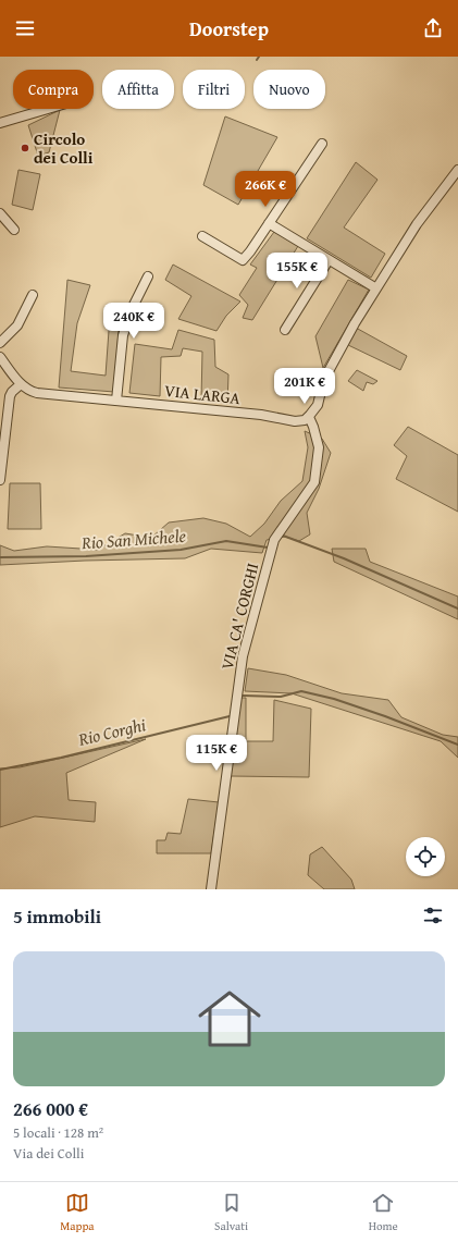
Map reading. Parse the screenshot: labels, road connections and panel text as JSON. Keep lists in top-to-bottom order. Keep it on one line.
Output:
{"streets":{"street":["VIA LARGA","VIA CA' CORGHI"]},"crossings":[["VIA LARGA","VIA CA' CORGHI"]],"water":["Rio San Michele","Rio Corghi"],"places":["Circolo dei Colli"],"page":{"header":"Doorstep","chip":["Compra","Affitta","Filtri","Nuovo"],"price":["266K €","155K €","240K €","201K €","115K €"],"heading":"5 immobili","list":[{"name":"266 000 €","note":"5 locali · 128 m² · Via dei Colli"}],"tabs":["Mappa","Salvati","Home"]}}
